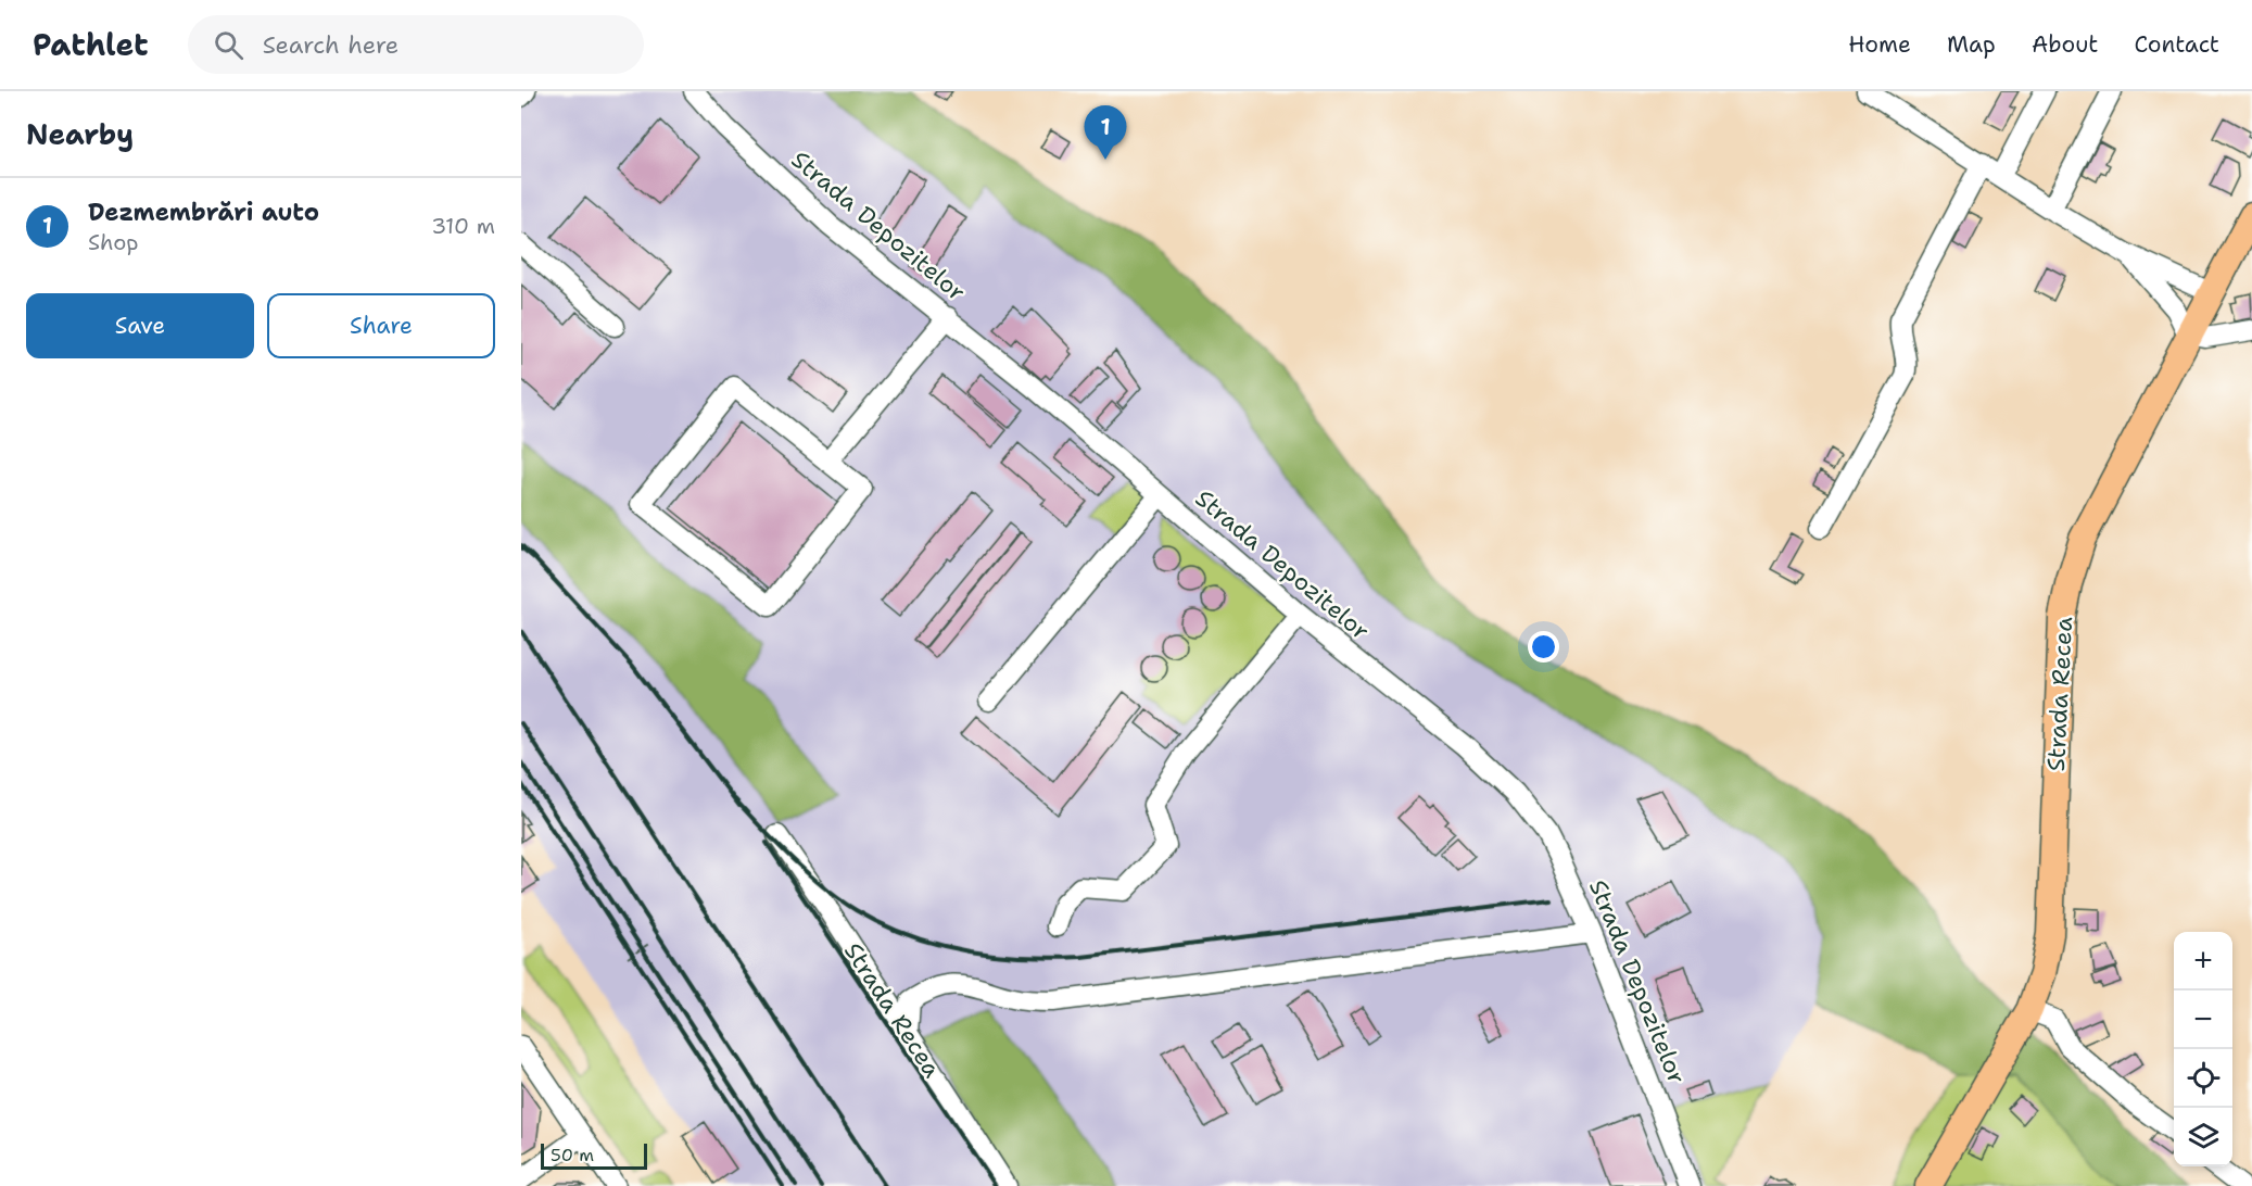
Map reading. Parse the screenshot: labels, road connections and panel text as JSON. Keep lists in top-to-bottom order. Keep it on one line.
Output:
{"streets":{"main road":["Strada Recea"],"street":["Strada Depozitelor"]},"scale_bar":"50 m","page":{"header":"Pathlet","search":"Search here","nav":["Home","Map","About","Contact"],"heading":"Nearby","pins":"1","list":[{"mark":"1","name":"Dezmembrări auto","note":"Shop","value":"310 m"}],"buttons":["Save","Share"],"map_buttons":["+","−"],"scale":"50 m"}}
